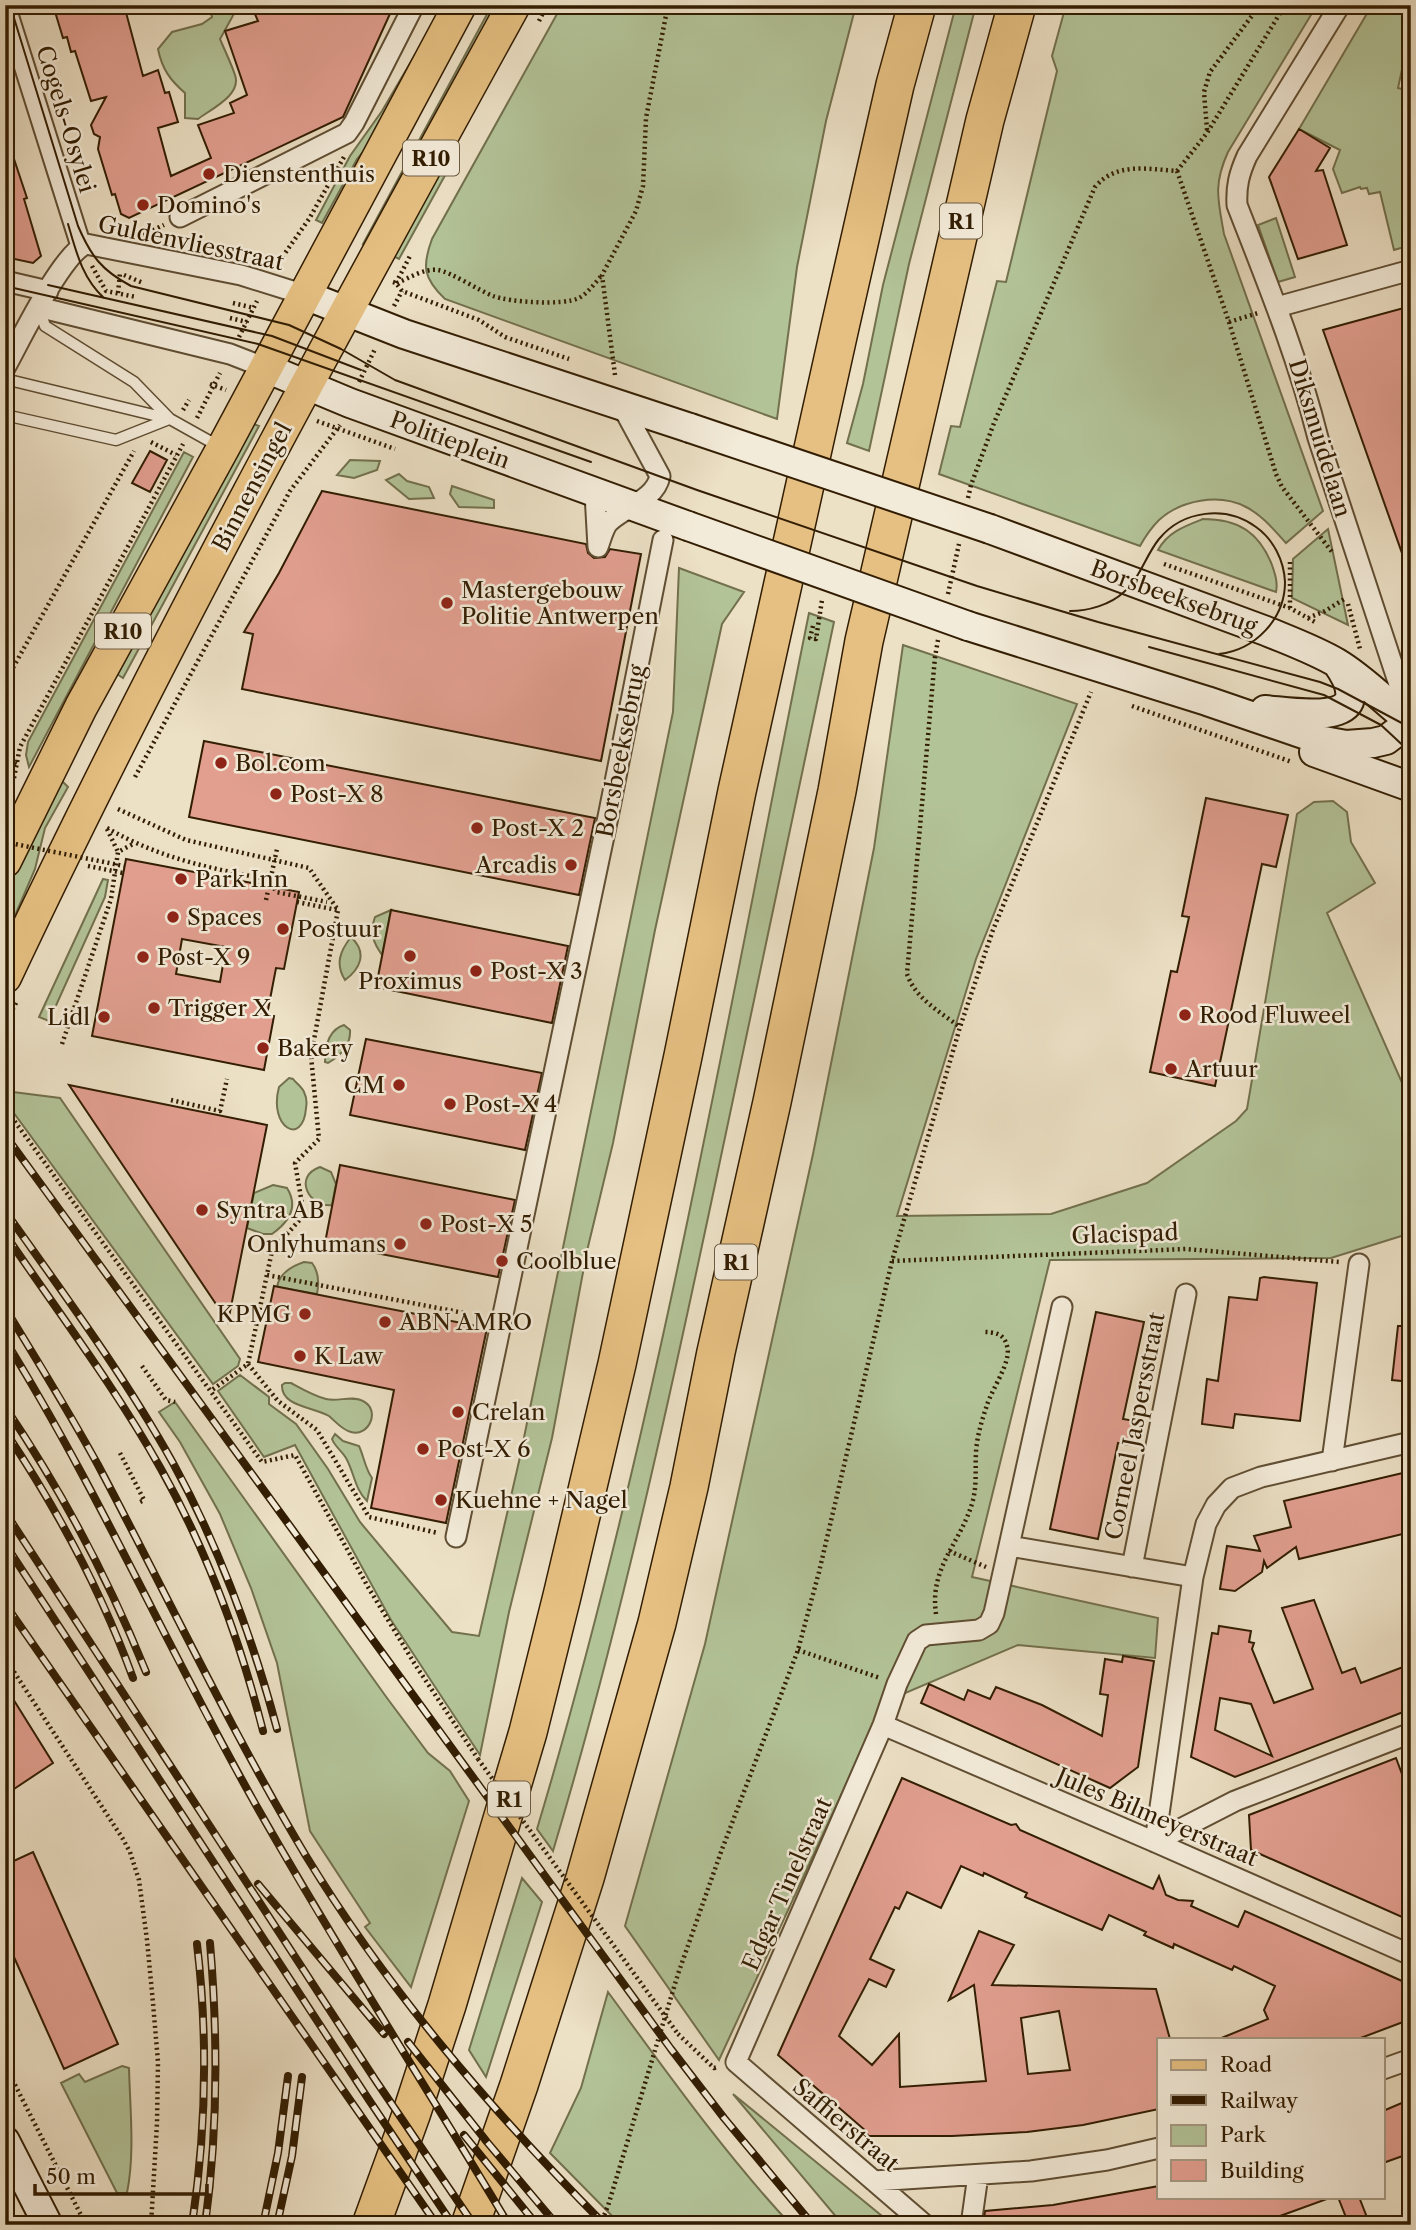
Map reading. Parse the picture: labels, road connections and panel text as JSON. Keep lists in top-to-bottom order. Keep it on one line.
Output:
{"streets":{"highway":["R1"],"main road":["R10","Binnensingel"],"street":["Cogels-Osylei","Guldenvliesstraat","Diksmuidelaan","Politieplein","Borsbeeksebrug","Corneel Jaspersstraat","Jules Bilmeyerstraat","Edgar Tinelstraat","Saffierstraat"],"path":["Glacispad"]},"crossings":[["Cogels-Osylei","Guldenvliesstraat"],["Guldenvliesstraat","Binnensingel"],["Diksmuidelaan","Borsbeeksebrug"],["Politieplein","Binnensingel"],["Jules Bilmeyerstraat","Edgar Tinelstraat"],["Edgar Tinelstraat","Saffierstraat"]],"places":["Dienstenthuis","Domino's","Mastergebouw Politie Antwerpen","Bol.com","Post-X 8","Post-X 2","Arcadis","Park Inn","Spaces","Postuur","Proximus","Post-X 9","Post-X 3","Trigger X","Rood Fluweel","Lidl","Bakery","Artuur","CM","Post-X 4","Syntra AB","Post-X 5","Onlyhumans","Coolblue","KPMG","ABN AMRO","K Law","Crelan","Post-X 6","Kuehne + Nagel"],"legend":["Road","Railway","Park","Building"],"scale_bar":"50 m"}
